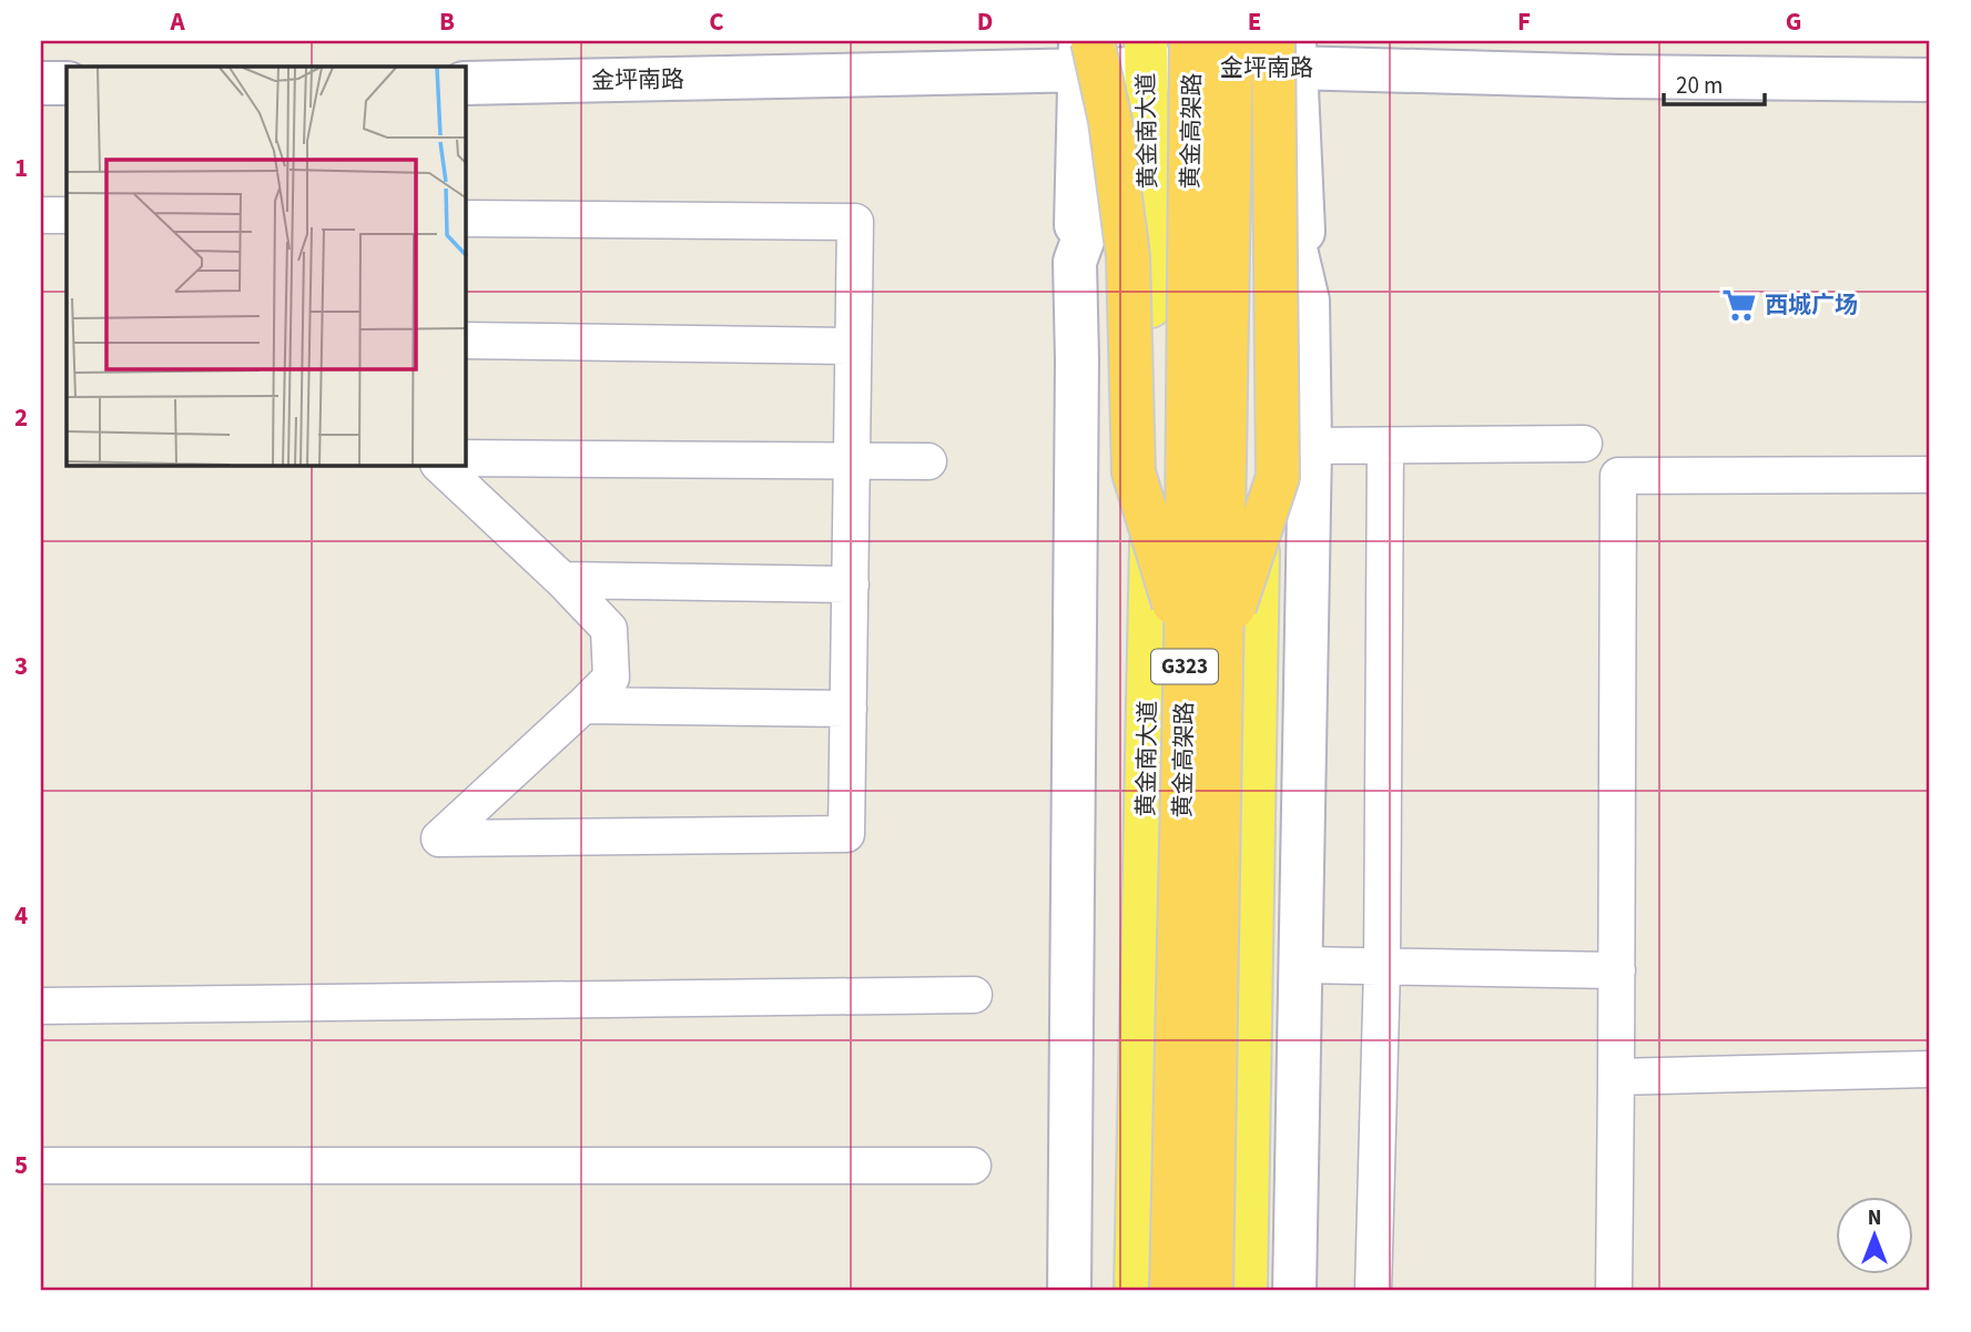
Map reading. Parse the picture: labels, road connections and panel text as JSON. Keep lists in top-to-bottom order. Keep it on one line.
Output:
{"streets":{"highway":["黄金高架路","G323"],"main road":["黄金南大道"],"street":["金坪南路"]},"crossings":[["金坪南路","黄金南大道"],["金坪南路","黄金高架路"]],"places":{"supermarket":["西城广场"]},"scale_bar":"20 m","north":"top","grid":{"columns":["A","B","C","D","E","F","G"],"rows":["1","2","3","4","5"]}}
